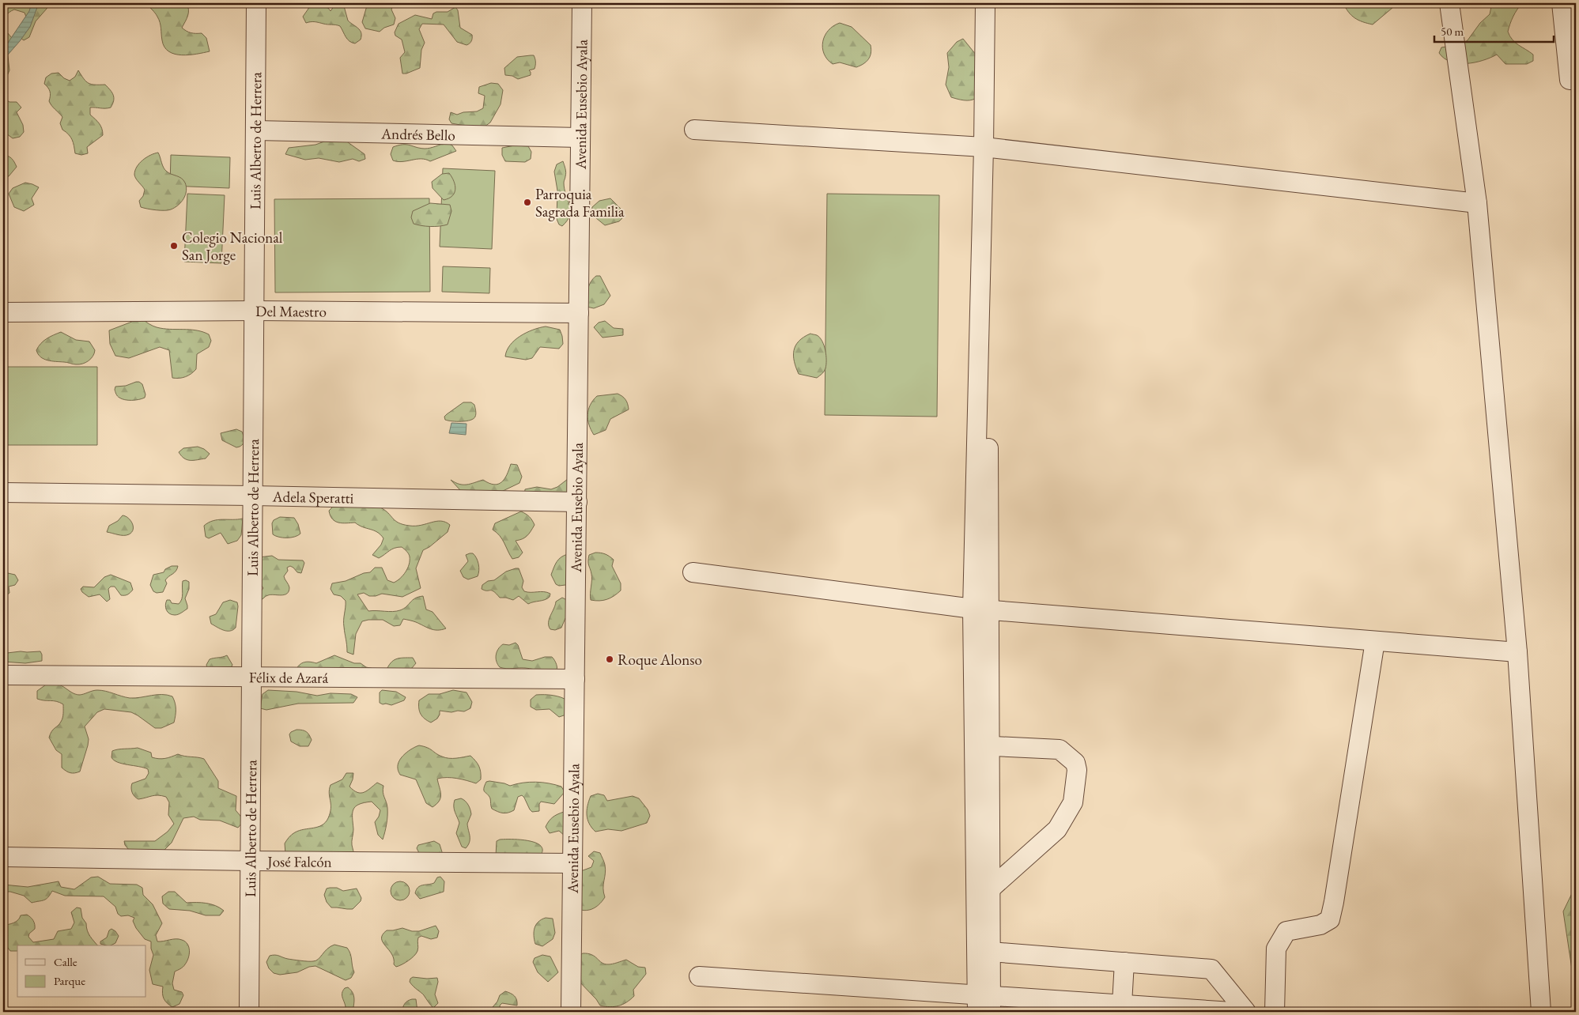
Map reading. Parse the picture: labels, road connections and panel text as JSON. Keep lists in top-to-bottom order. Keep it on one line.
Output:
{"streets":{"street":["Avenida Eusebio Ayala","Andrés Bello","Luis Alberto de Herrera","Del Maestro","Adela Speratti","Félix de Azará","José Falcón"]},"crossings":[["Avenida Eusebio Ayala","Andrés Bello"],["Avenida Eusebio Ayala","Del Maestro"],["Avenida Eusebio Ayala","Adela Speratti"],["Avenida Eusebio Ayala","Félix de Azará"],["Avenida Eusebio Ayala","José Falcón"],["Andrés Bello","Luis Alberto de Herrera"],["Luis Alberto de Herrera","Del Maestro"],["Luis Alberto de Herrera","Adela Speratti"],["Luis Alberto de Herrera","Félix de Azará"],["Luis Alberto de Herrera","José Falcón"]],"places":["Parroquia Sagrada Familia","Colegio Nacional San Jorge","Roque Alonso"],"legend":["Calle","Parque"],"scale_bar":"50 m"}
